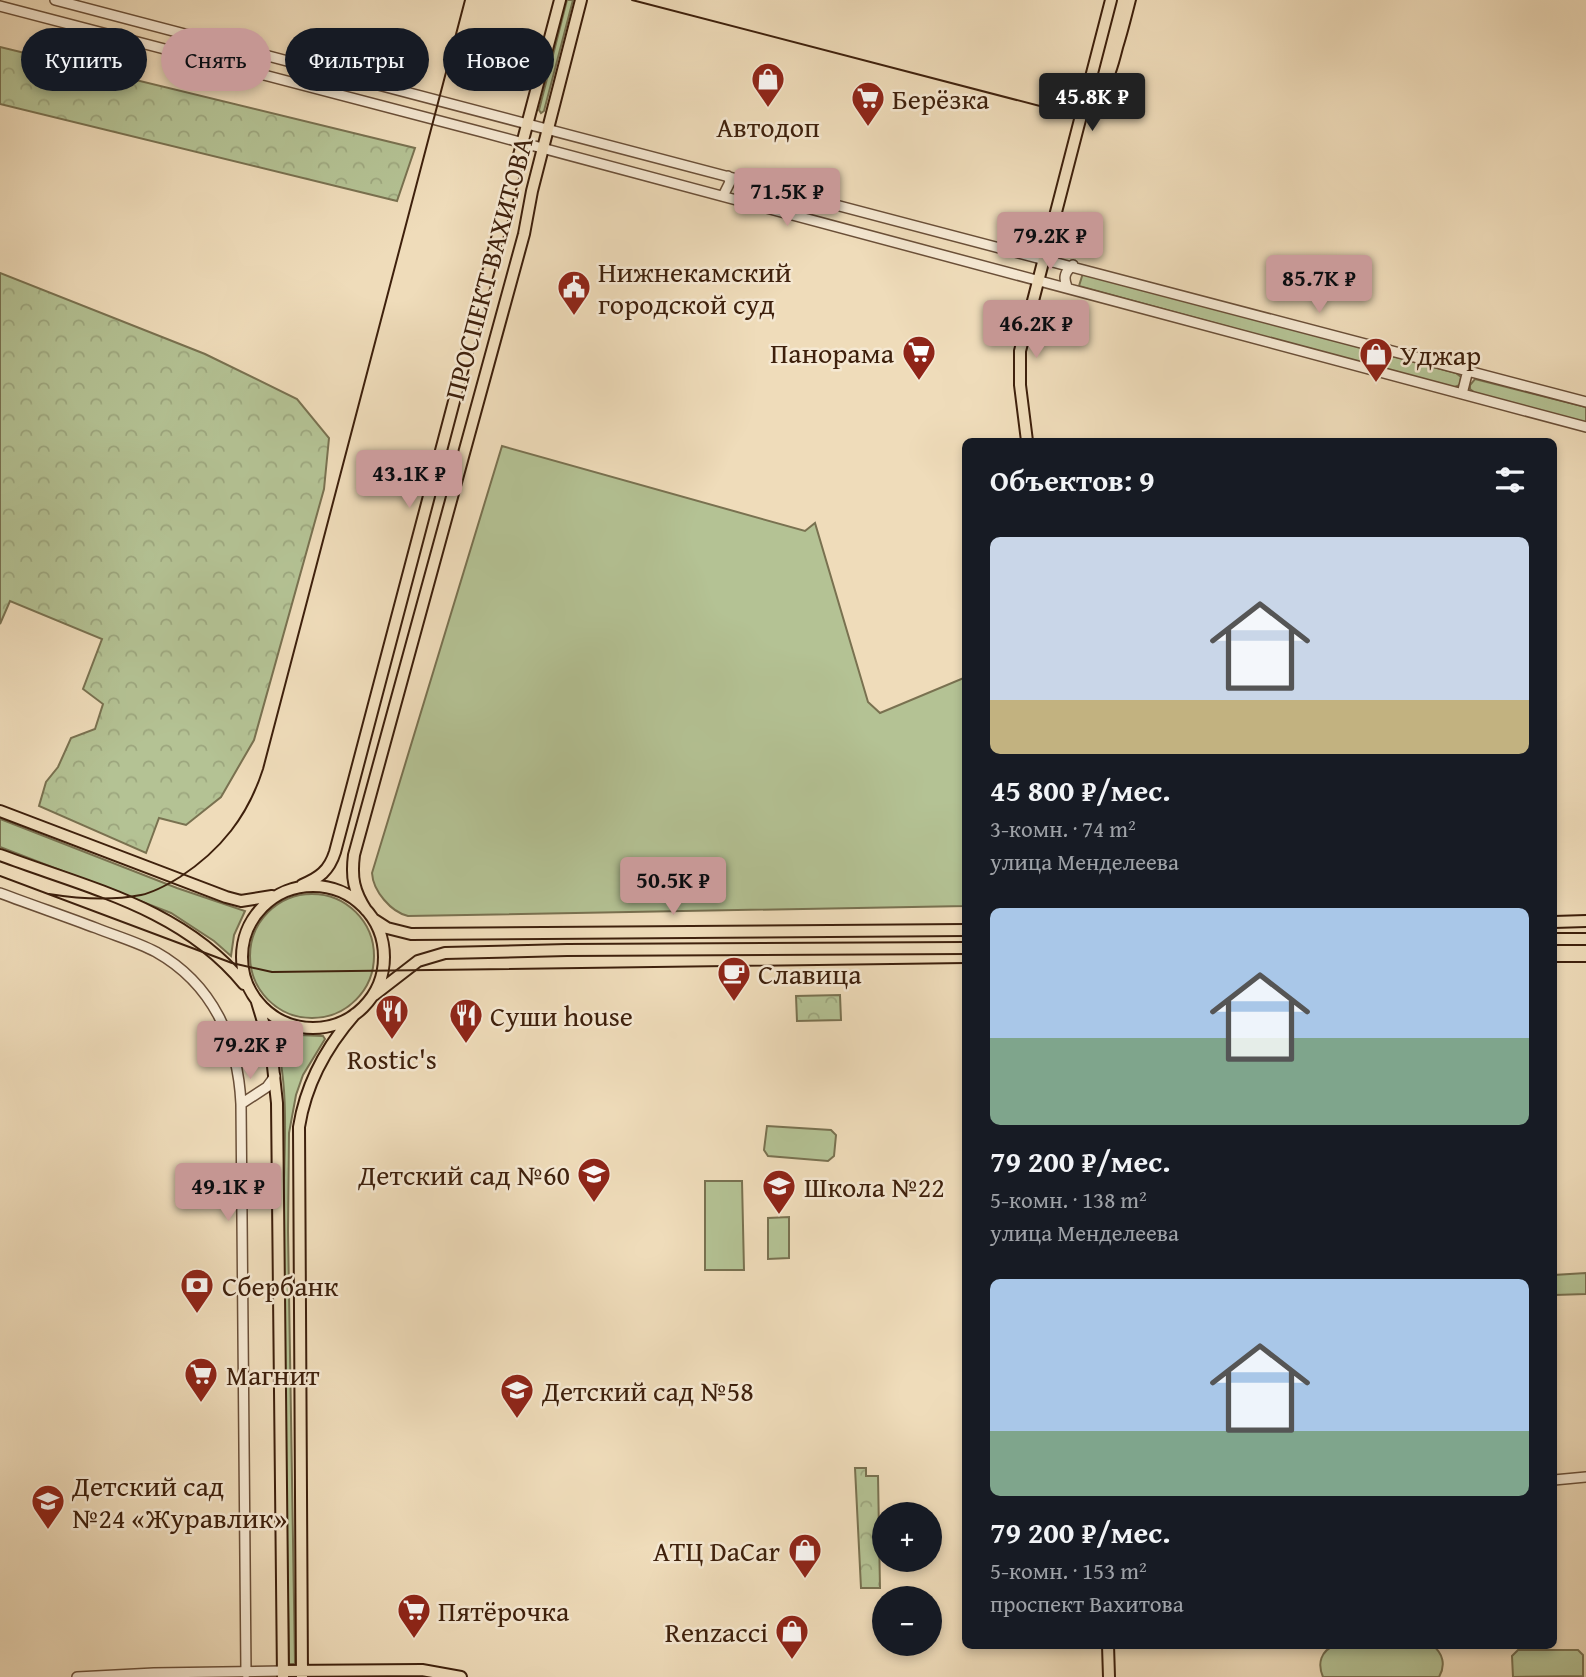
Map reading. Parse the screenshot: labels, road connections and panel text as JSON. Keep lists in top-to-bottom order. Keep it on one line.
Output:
{"streets":{"main road":["ПРОСПЕКТ ВАХИТОВА"]},"places":{"shop":["Автодоп","Уджар","АТЦ DaСar","Renzacci"],"supermarket":["Берёзка","Панорама","Магнит","Пятёрочка"],"public building":["Нижнекамский городской суд"],"cafe":["Славица"],"restaurant":["Rostic's","Суши house"],"school or university":["Детский сад №60","Школа №22","Детский сад №58","Детский сад №24 «Журавлик»"],"bank":["Сбербанк"]},"page":{"chip":["Купить","Снять","Фильтры","Новое"],"price":["45.8K ₽","71.5K ₽","79.2K ₽","85.7K ₽","46.2K ₽","43.1K ₽","50.5K ₽","79.2K ₽","49.1K ₽"],"heading":"Объектов: 9","list":[{"name":"45 800 ₽/мес.","note":"3-комн. · 74 m² · улица Менделеева"},{"name":"79 200 ₽/мес.","note":"5-комн. · 138 m² · улица Менделеева"},{"name":"79 200 ₽/мес.","note":"5-комн. · 153 m² · проспект Вахитова"}],"map_buttons":["+","−"]}}
